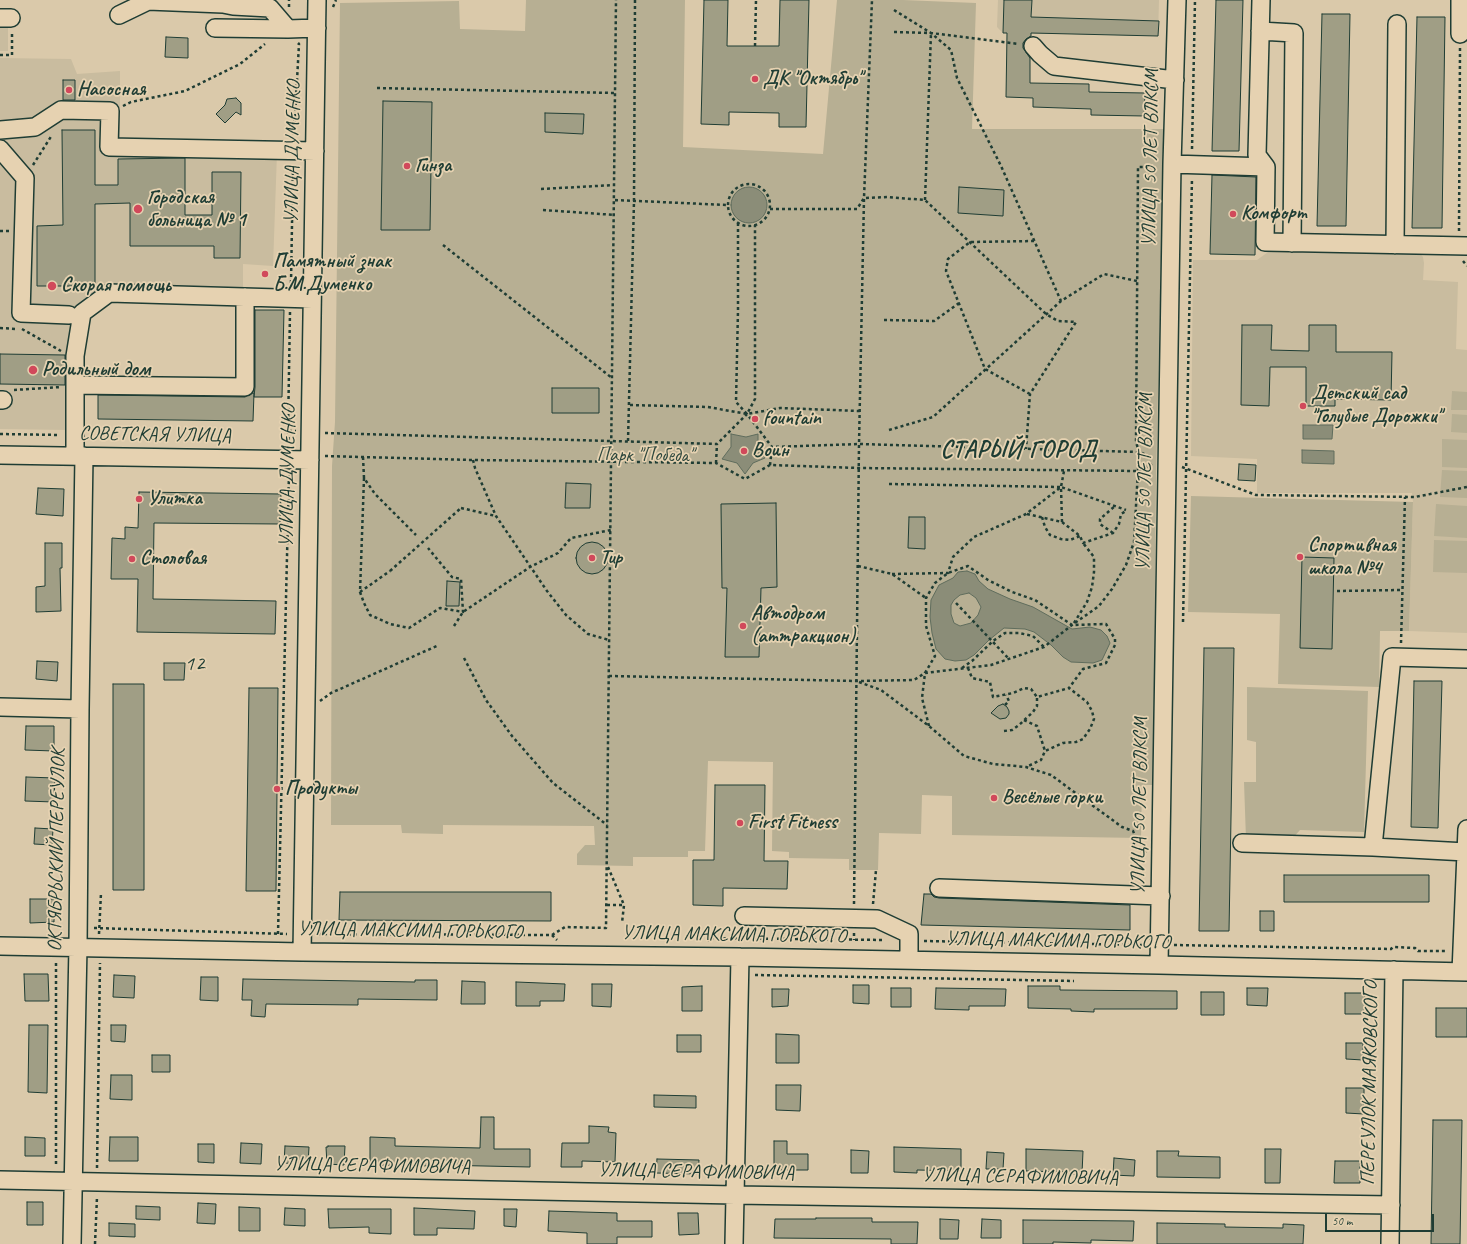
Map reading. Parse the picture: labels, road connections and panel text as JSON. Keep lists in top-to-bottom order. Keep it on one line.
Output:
{"streets":{"street":["УЛИЦА ДУМЕНКО","УЛИЦА 50 ЛЕТ ВЛКСМ","СОВЕТСКАЯ УЛИЦА","ОКТЯБРЬСКИЙ ПЕРЕУЛОК","УЛИЦА МАКСИМА ГОРЬКОГО","ПЕРЕУЛОК МАЯКОВСКОГО","УЛИЦА СЕРАФИМОВИЧА"]},"crossings":[["УЛИЦА ДУМЕНКО","СОВЕТСКАЯ УЛИЦА"],["УЛИЦА ДУМЕНКО","ОКТЯБРЬСКИЙ ПЕРЕУЛОК"],["УЛИЦА ДУМЕНКО","УЛИЦА МАКСИМА ГОРЬКОГО"],["УЛИЦА 50 ЛЕТ ВЛКСМ","УЛИЦА МАКСИМА ГОРЬКОГО"],["СОВЕТСКАЯ УЛИЦА","ОКТЯБРЬСКИЙ ПЕРЕУЛОК"],["ОКТЯБРЬСКИЙ ПЕРЕУЛОК","УЛИЦА МАКСИМА ГОРЬКОГО"],["ОКТЯБРЬСКИЙ ПЕРЕУЛОК","УЛИЦА СЕРАФИМОВИЧА"],["УЛИЦА МАКСИМА ГОРЬКОГО","ПЕРЕУЛОК МАЯКОВСКОГО"],["ПЕРЕУЛОК МАЯКОВСКОГО","УЛИЦА СЕРАФИМОВИЧА"]],"districts":["СТАРЫЙ ГОРОД","12"],"parks":["Парк \"Победа\""],"places":["ДК \"Октябрь\"","Насосная","Гинза","Городская больница № 1","Комфорт","Памятный знак Б.М.Думенко","Скорая помощь","Родильный дом","Детский сад \"Голубые Дорожки\"","fountain","Воин","Улитка","Спортивная школа №4","Тир","Столовая","Автодром (аттракцион)","Продукты","Весёлые горки","First Fitness"],"scale_bar":"50 m"}
